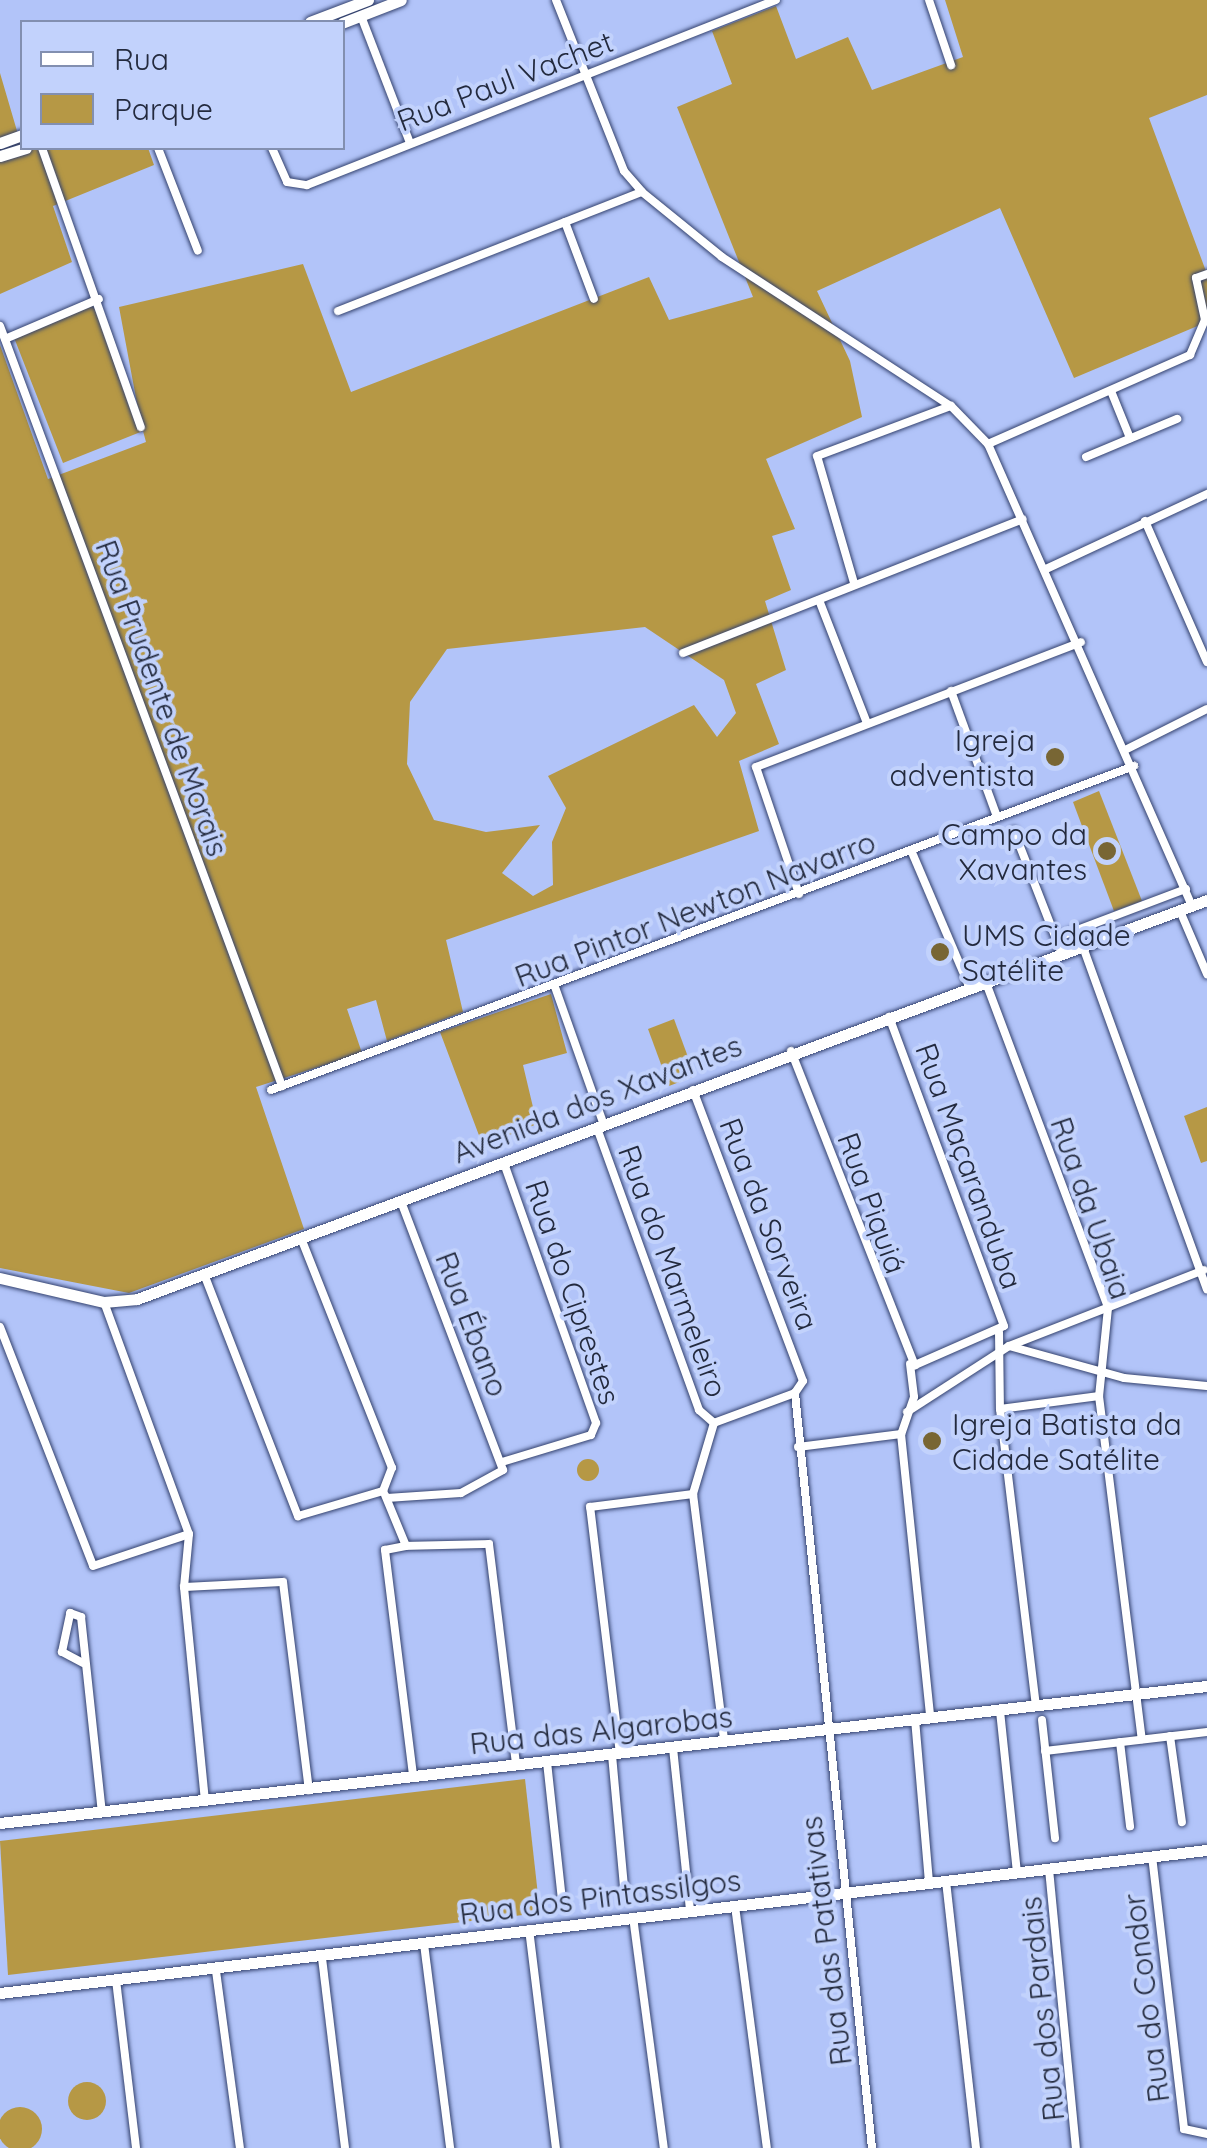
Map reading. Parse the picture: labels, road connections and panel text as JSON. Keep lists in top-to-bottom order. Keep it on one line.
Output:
{"streets":{"street":["Rua Paul Vachet","Rua Prudente de Morais","Rua Pintor Newton Navarro","Avenida dos Xavantes","Rua Maçaranduba","Rua Piquiá","Rua da Ubaia","Rua da Sorveira","Rua do Marmeleiro","Rua do Ciprestes","Rua Ébano","Rua das Algarobas","Rua dos Pintassilgos","Rua das Patativas","Rua do Condor","Rua dos Pardais"]},"crossings":[["Rua Prudente de Morais","Rua Pintor Newton Navarro"],["Rua Pintor Newton Navarro","Rua do Marmeleiro"],["Avenida dos Xavantes","Rua Maçaranduba"],["Avenida dos Xavantes","Rua Piquiá"],["Avenida dos Xavantes","Rua da Ubaia"],["Avenida dos Xavantes","Rua da Sorveira"],["Avenida dos Xavantes","Rua do Marmeleiro"],["Avenida dos Xavantes","Rua do Ciprestes"],["Avenida dos Xavantes","Rua Ébano"],["Rua da Ubaia","Rua das Algarobas"],["Rua do Ciprestes","Rua Ébano"],["Rua das Algarobas","Rua das Patativas"],["Rua dos Pintassilgos","Rua das Patativas"],["Rua dos Pintassilgos","Rua do Condor"],["Rua dos Pintassilgos","Rua dos Pardais"]],"places":["Igreja adventista","Campo da Xavantes","UMS Cidade Satélite","Igreja Batista da Cidade Satélite"],"legend":["Rua","Parque"]}
